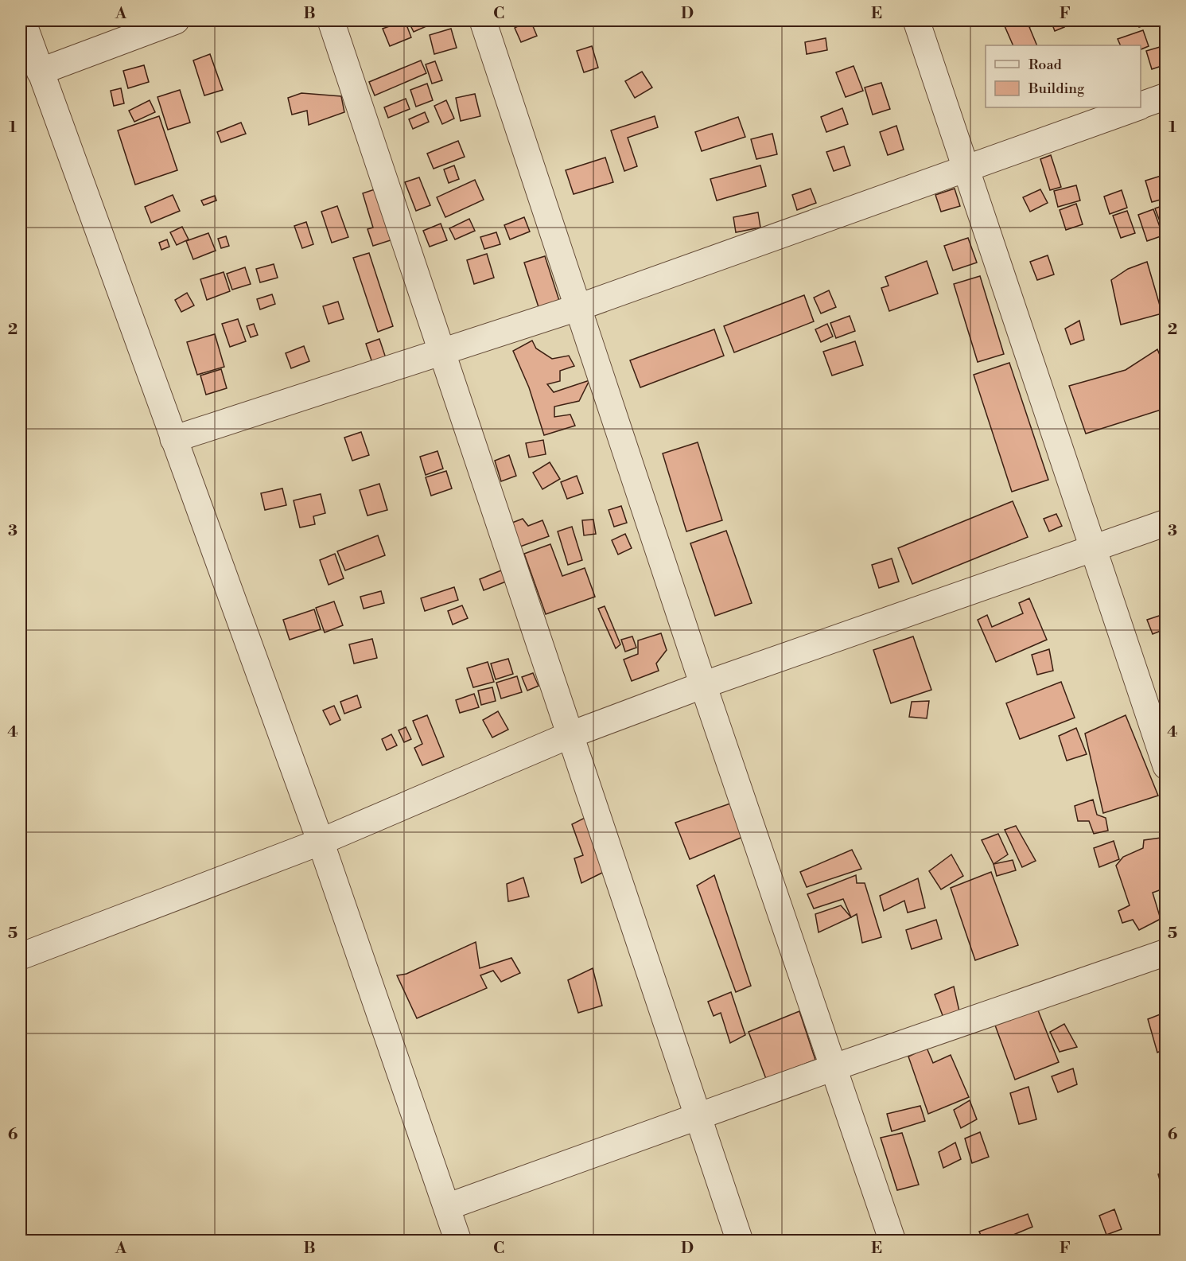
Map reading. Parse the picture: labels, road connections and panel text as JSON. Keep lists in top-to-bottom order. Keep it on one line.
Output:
{"legend":["Road","Building"],"grid":{"columns":["A","B","C","D","E","F"],"rows":["1","2","3","4","5","6"]}}
